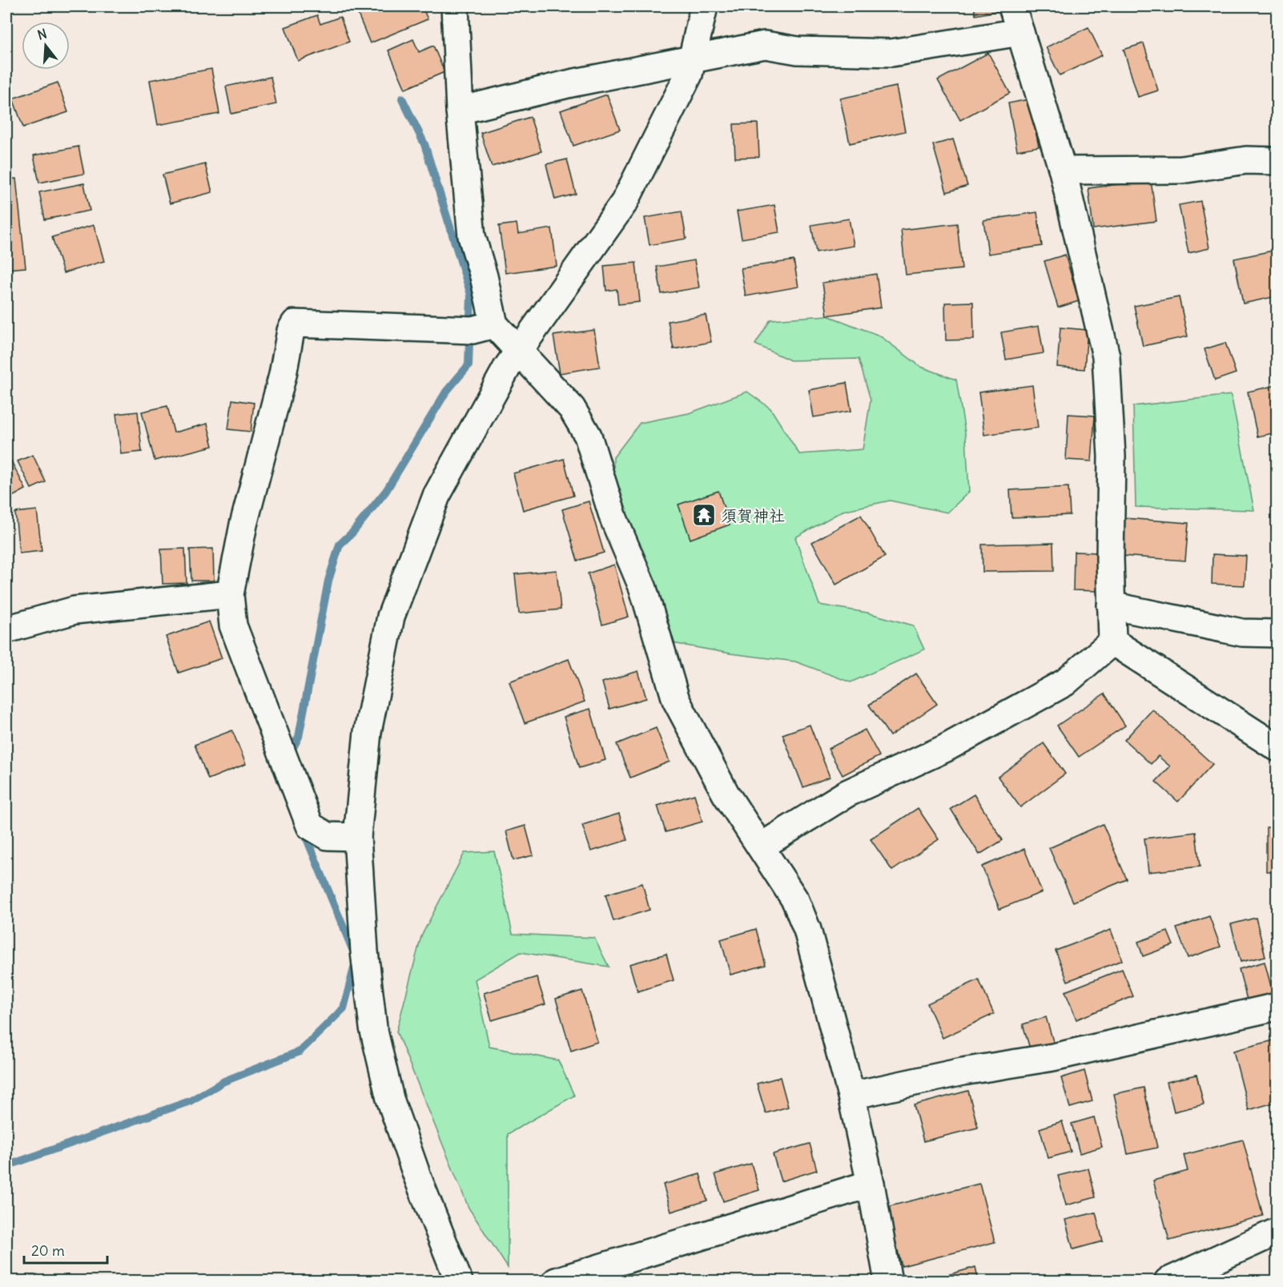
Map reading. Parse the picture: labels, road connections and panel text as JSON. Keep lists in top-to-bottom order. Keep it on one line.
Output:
{"places":{"temple":["須賀神社"]},"scale_bar":"20 m","north":"top"}
